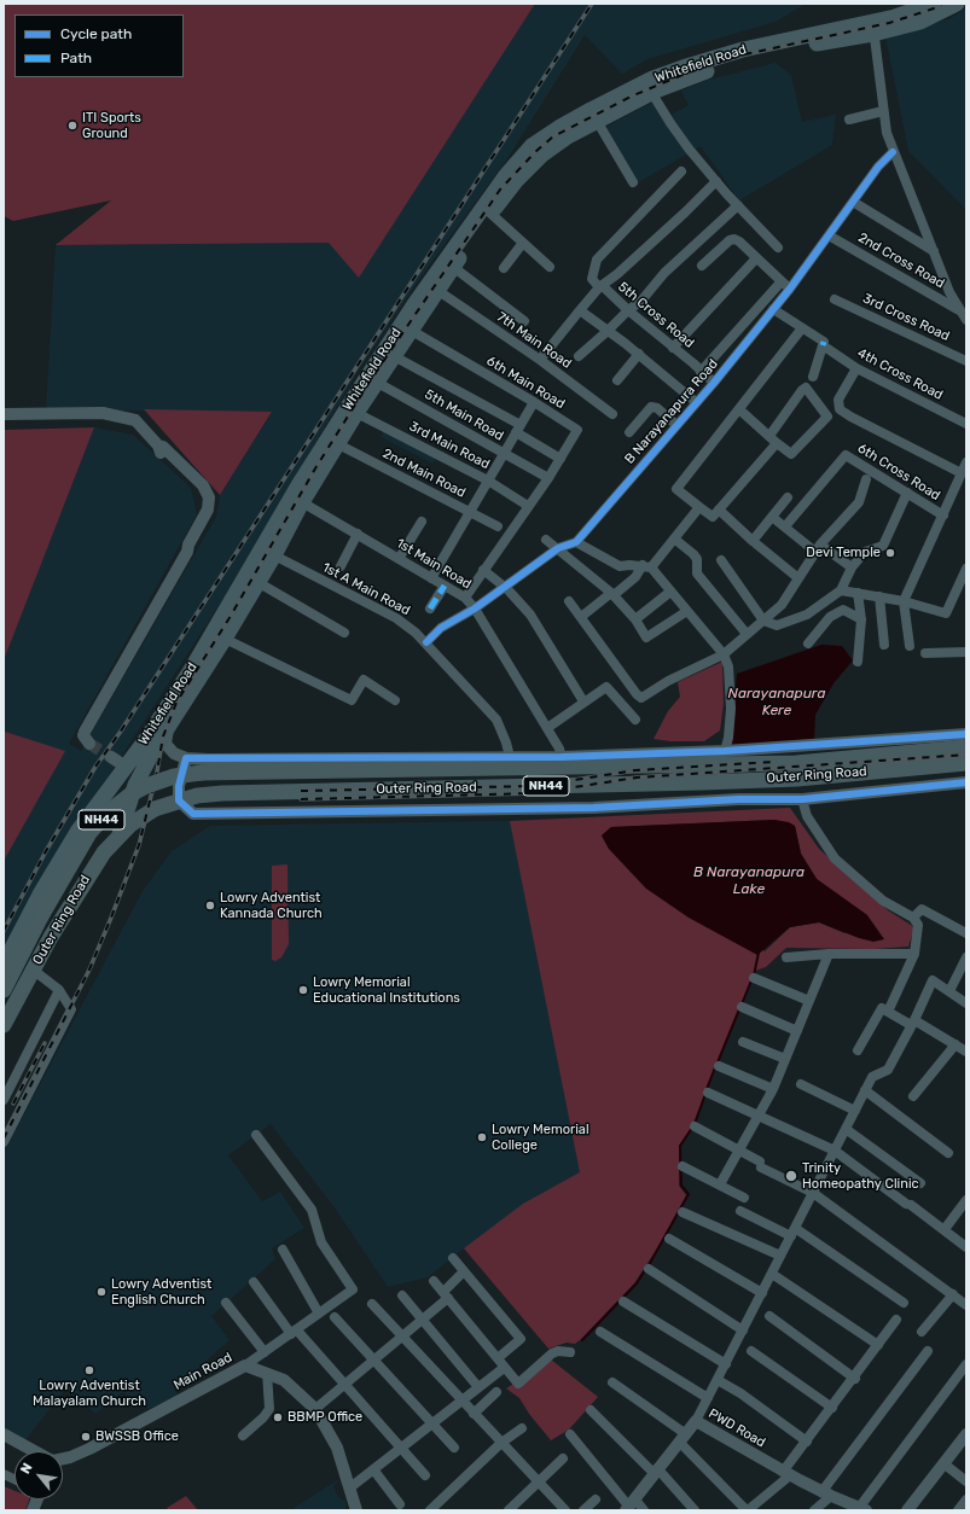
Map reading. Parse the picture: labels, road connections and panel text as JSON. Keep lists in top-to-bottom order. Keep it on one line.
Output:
{"streets":{"highway":["Outer Ring Road","NH44"],"main road":["Whitefield Road"],"street":["2nd Cross Road","5th Cross Road","3rd Cross Road","7th Main Road","4th Cross Road","6th Main Road","B Narayanapura Road","5th Main Road","3rd Main Road","6th Cross Road","2nd Main Road","1st Main Road","1st A Main Road","Main Road","PWD Road"]},"crossings":[["Whitefield Road","7th Main Road"],["Whitefield Road","6th Main Road"],["Whitefield Road","5th Main Road"],["Whitefield Road","3rd Main Road"],["Whitefield Road","2nd Main Road"],["Whitefield Road","1st Main Road"],["Whitefield Road","1st A Main Road"],["Whitefield Road","Outer Ring Road"],["2nd Cross Road","B Narayanapura Road"],["5th Cross Road","B Narayanapura Road"],["6th Main Road","5th Main Road"],["6th Main Road","3rd Main Road"],["6th Main Road","1st Main Road"]],"water":["Narayanapura Kere","B Narayanapura Lake"],"places":["ITI Sports Ground","Devi Temple","Lowry Adventist Kannada Church","Lowry Memorial Educational Institutions","Lowry Memorial College","Trinity Homeopathy Clinic","Lowry Adventist English Church","Lowry Adventist Malayalam Church","BBMP Office","BWSSB Office"],"legend":["Cycle path","Path"],"north":"top left"}
